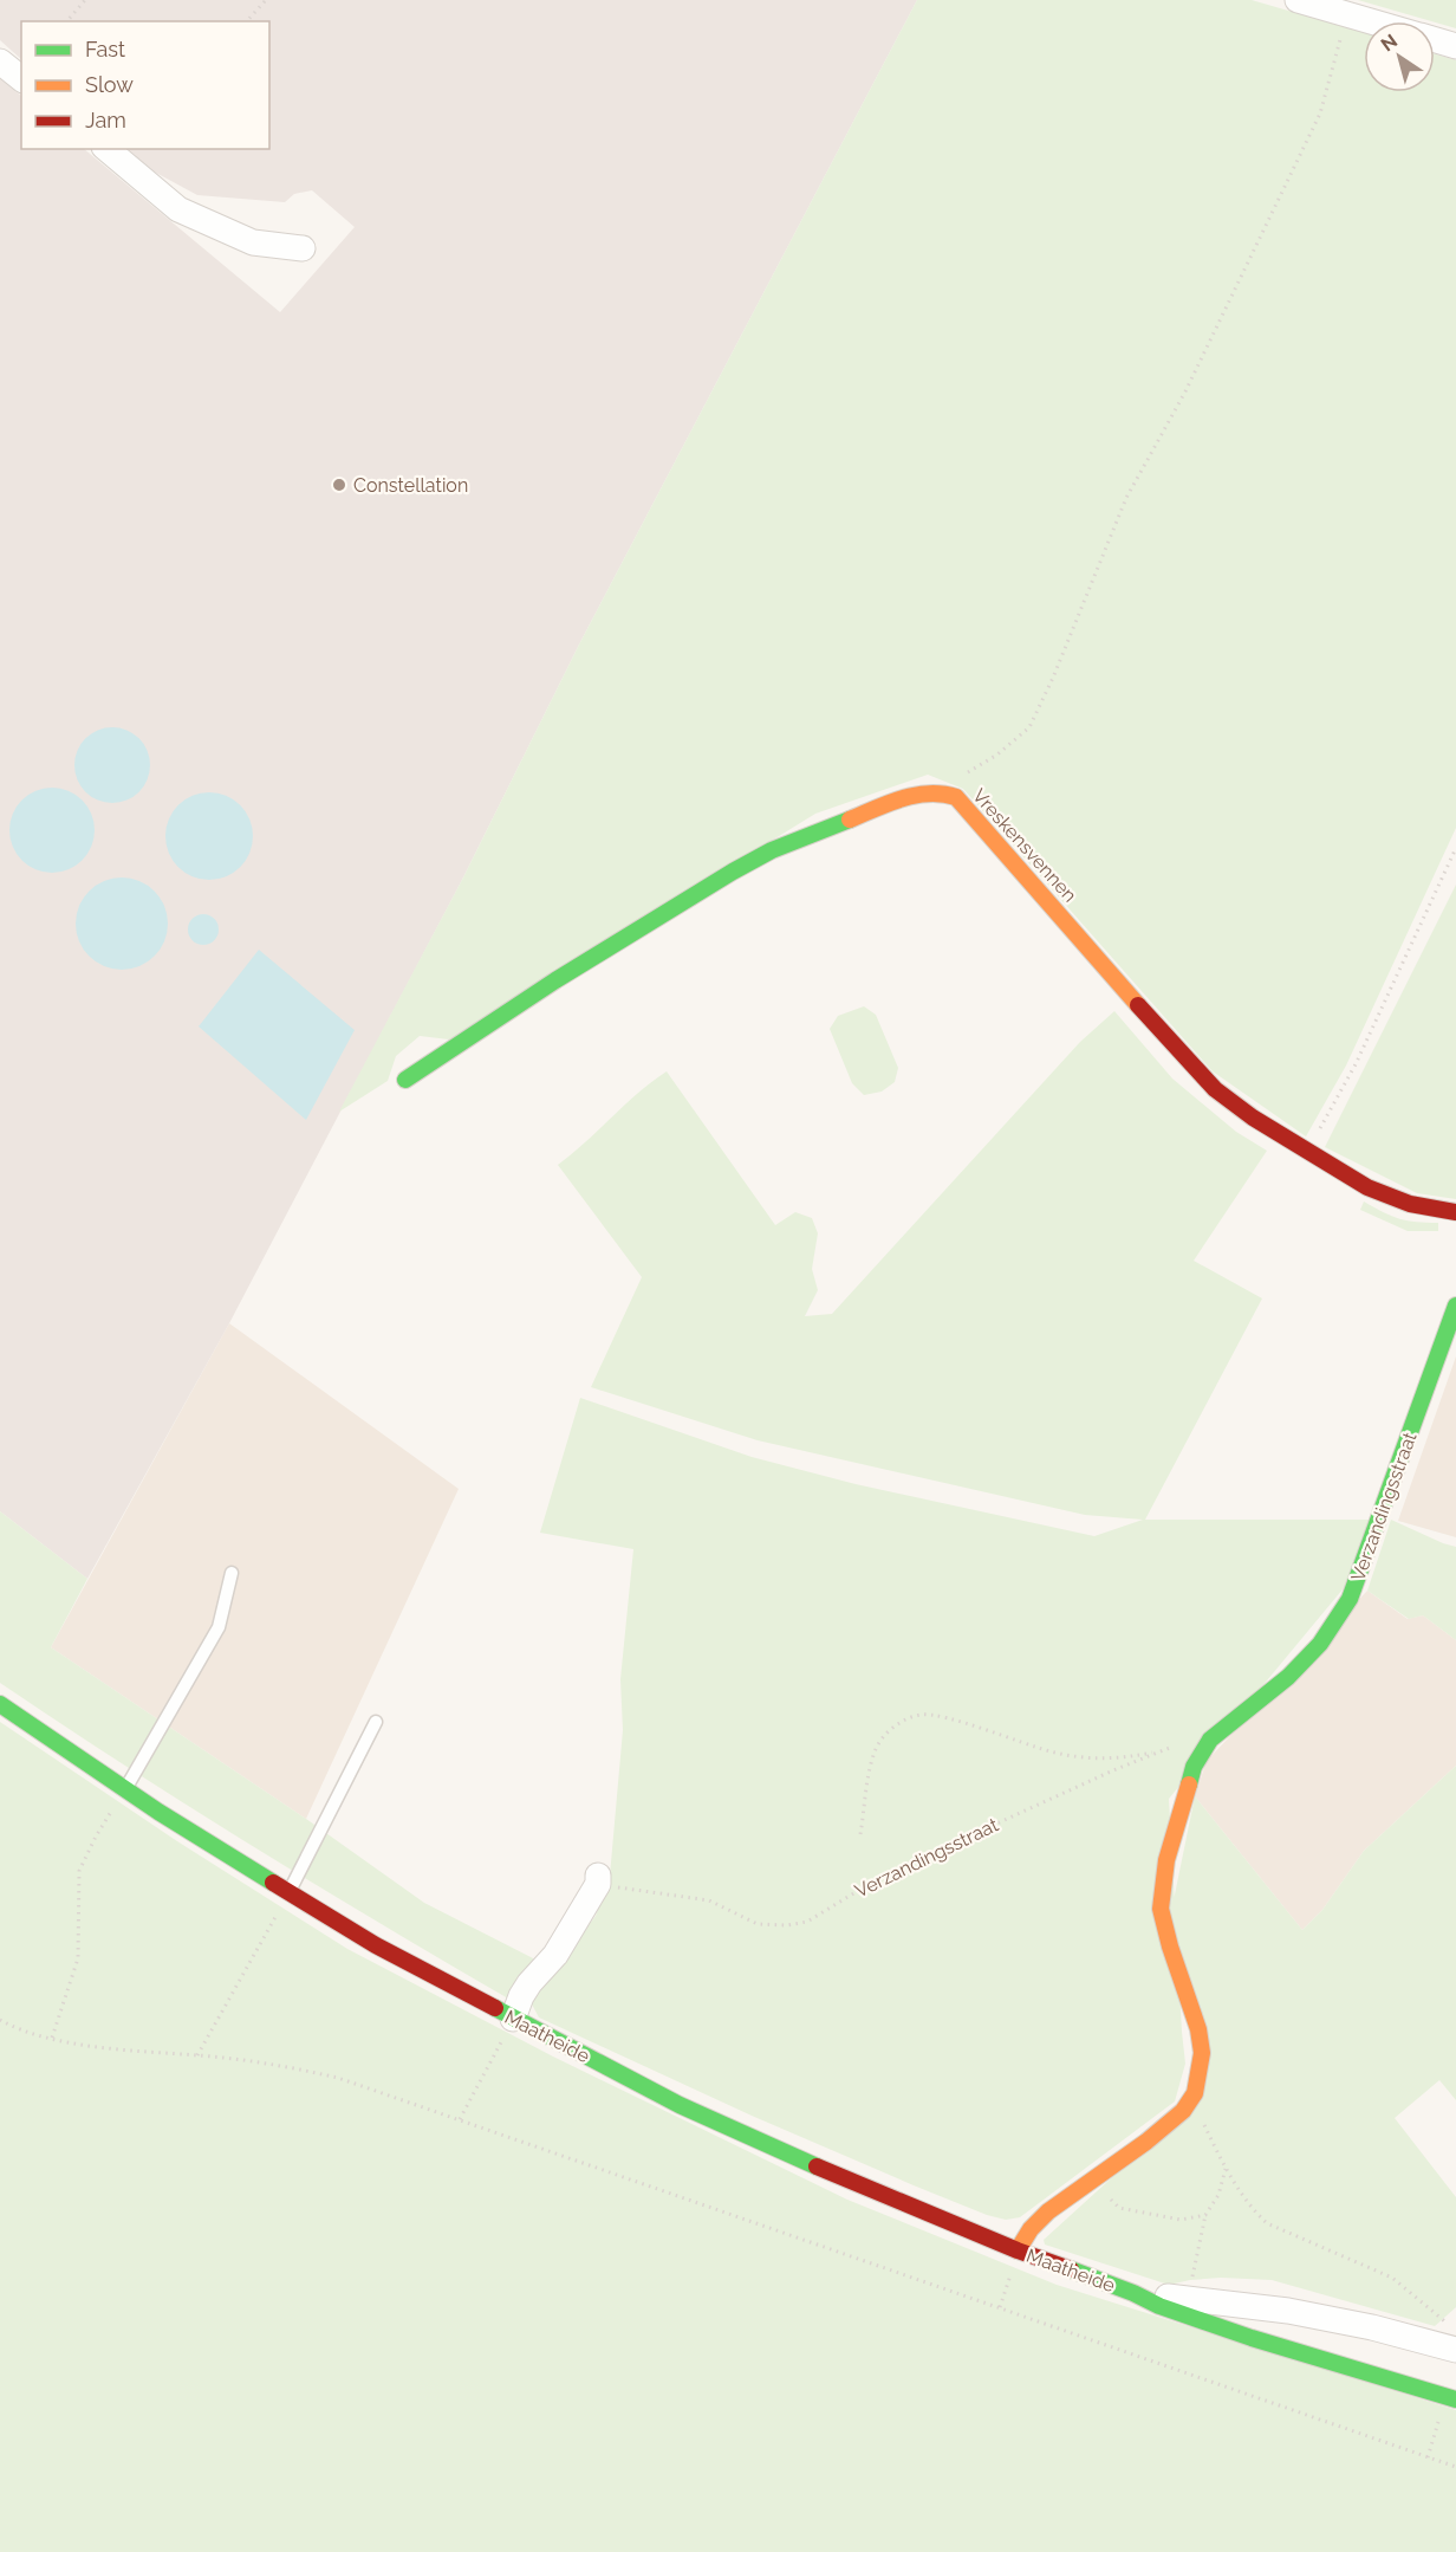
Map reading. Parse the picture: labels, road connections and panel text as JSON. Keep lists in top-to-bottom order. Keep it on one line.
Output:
{"streets":{"street":["Vreskensvennen","Verzandingsstraat","Maatheide"]},"crossings":[["Verzandingsstraat","Maatheide"]],"places":["Constellation"],"legend":["Fast","Slow","Jam"],"north":"top left"}
